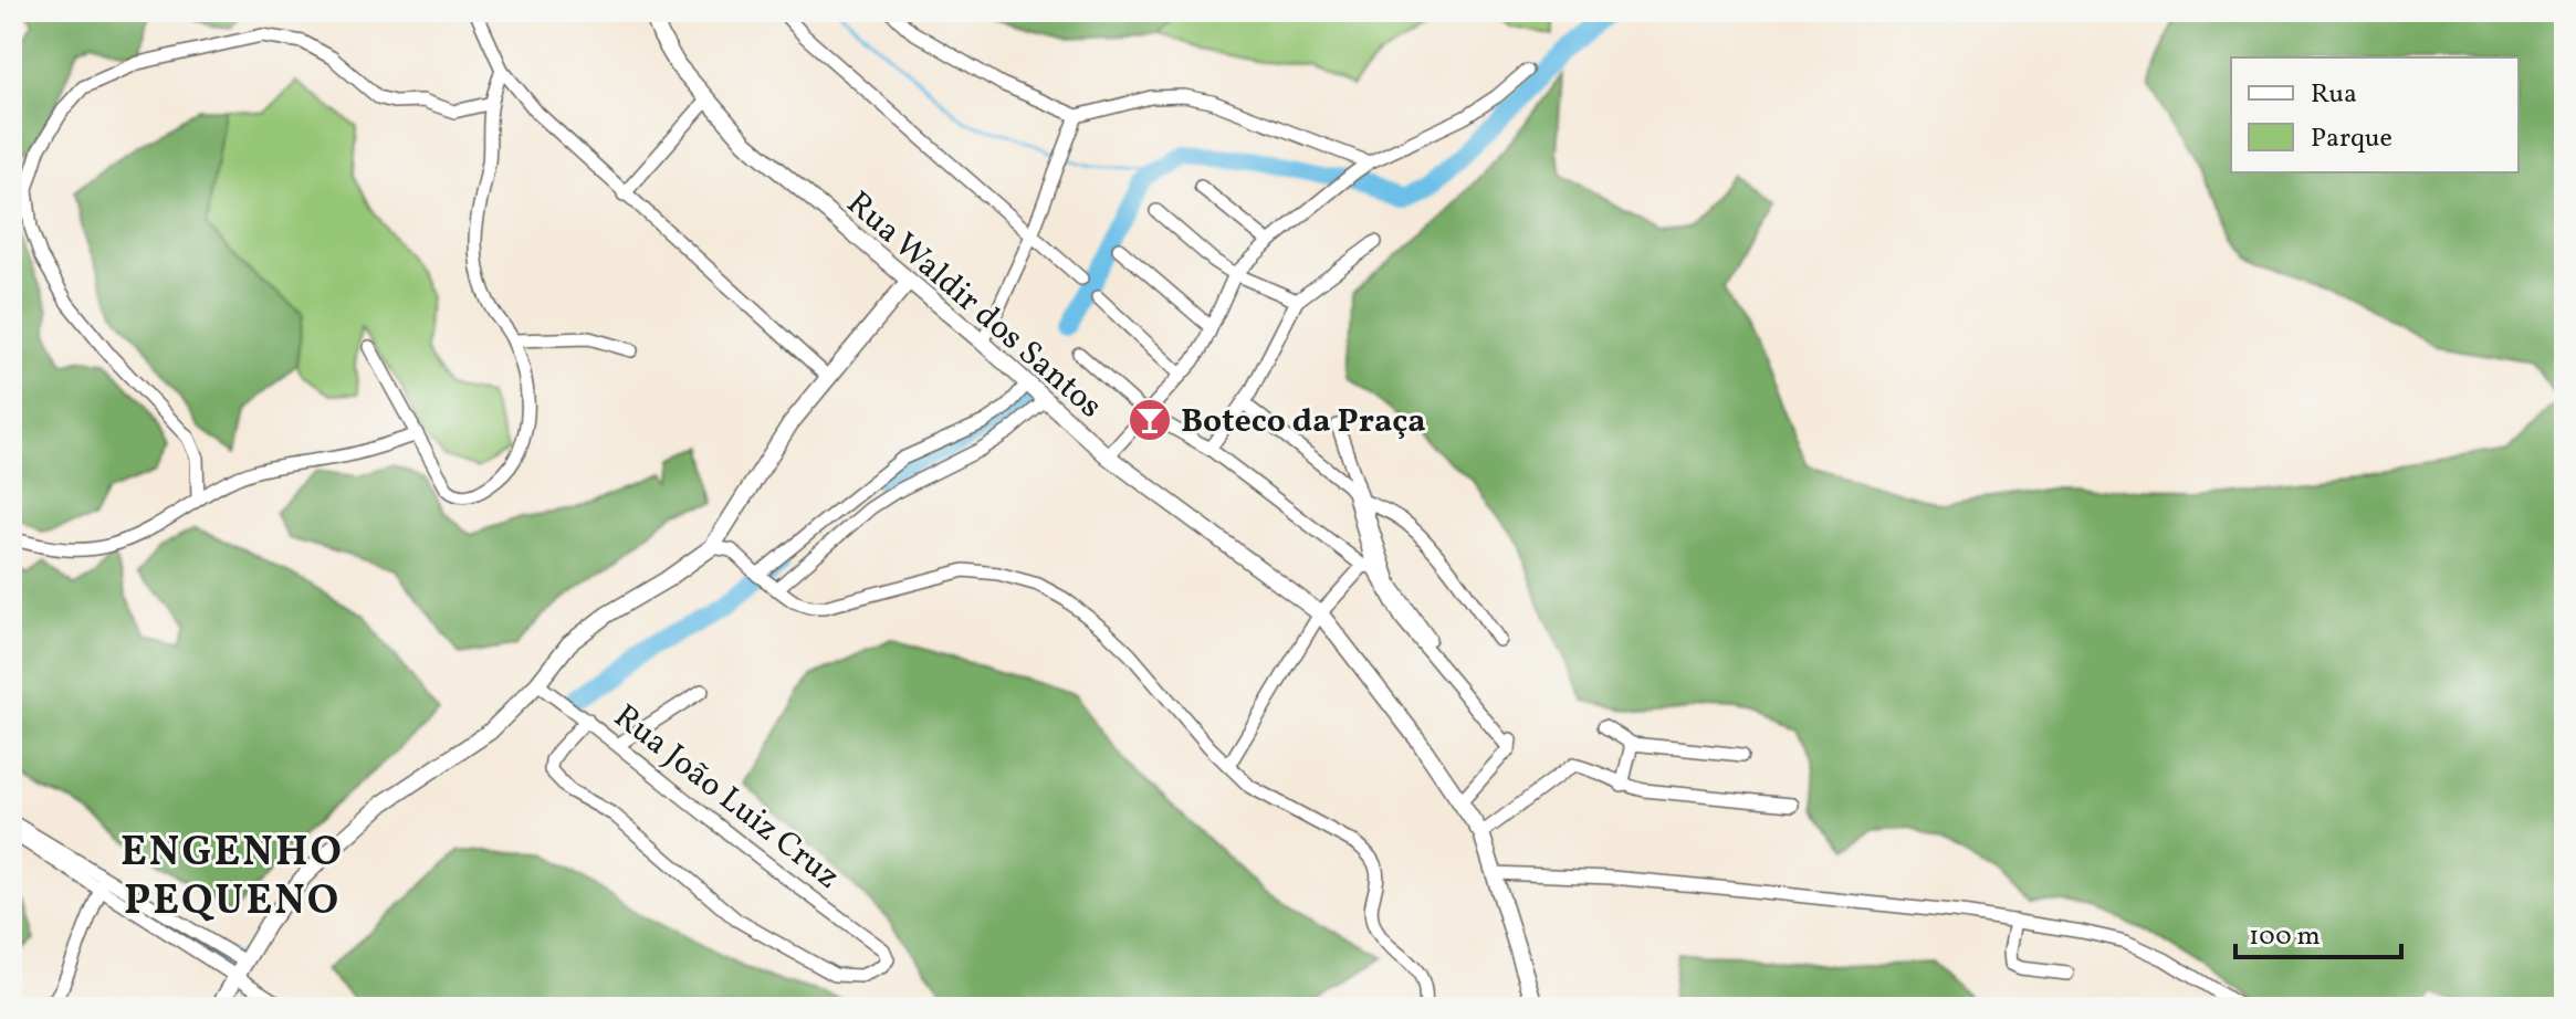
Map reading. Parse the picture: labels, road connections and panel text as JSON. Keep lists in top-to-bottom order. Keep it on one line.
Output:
{"streets":{"street":["Rua Waldir dos Santos","Rua João Luiz Cruz"]},"districts":["ENGENHO PEQUENO"],"places":{"bar":["Boteco da Praça"]},"legend":["Rua","Parque"],"scale_bar":"100 m"}
